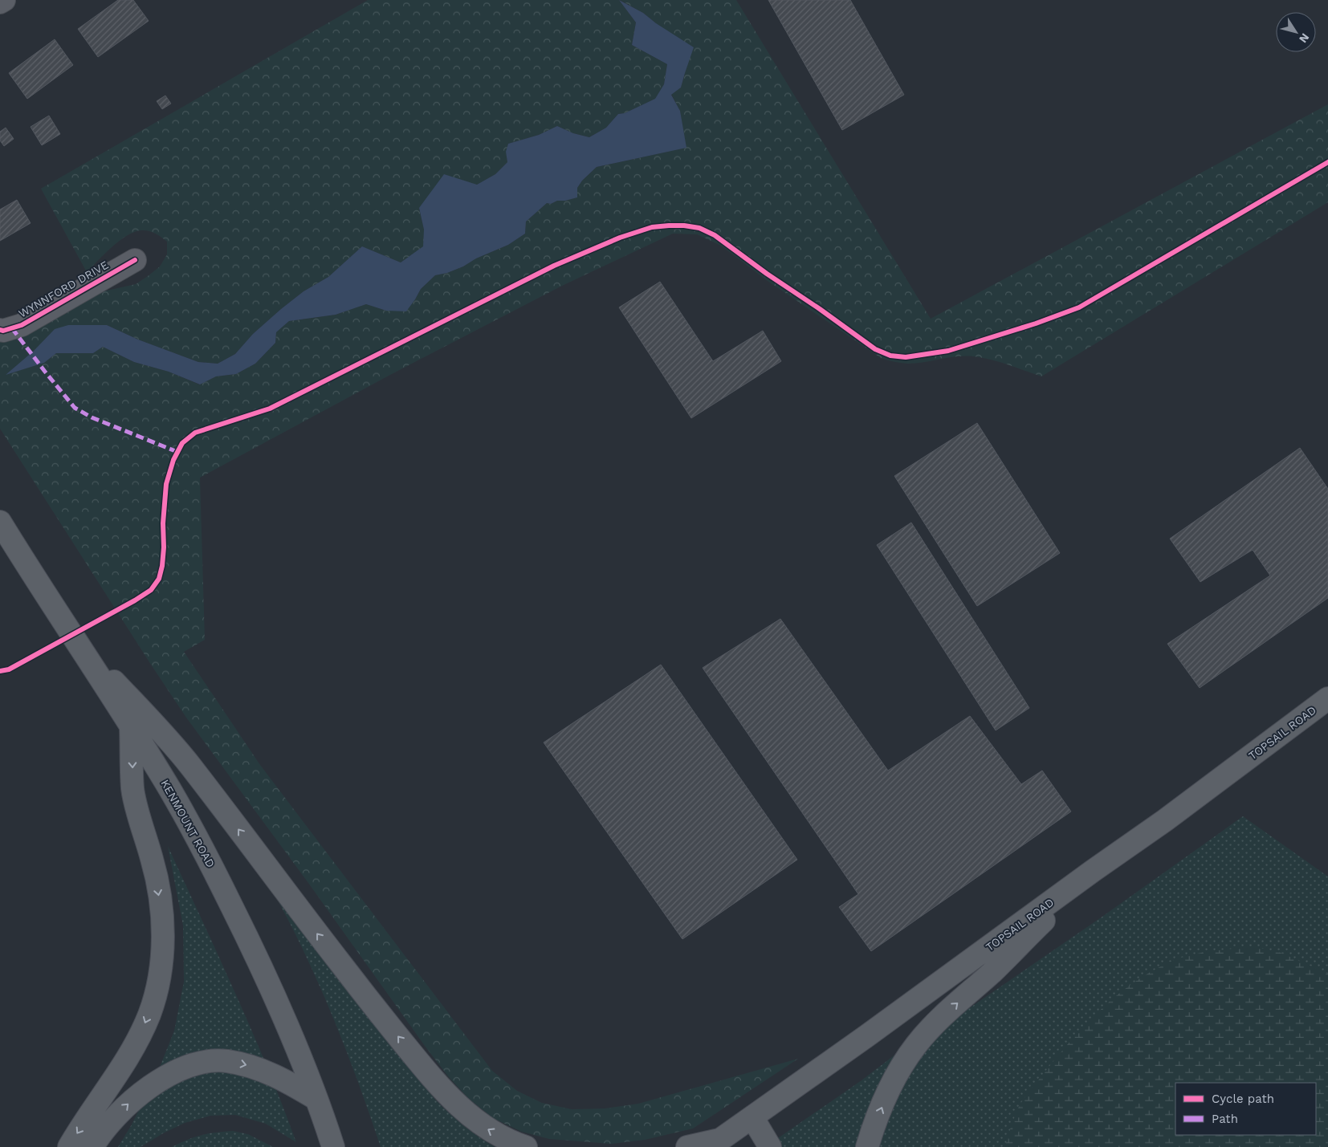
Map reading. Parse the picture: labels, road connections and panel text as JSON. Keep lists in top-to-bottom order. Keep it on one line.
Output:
{"streets":{"main road":["TOPSAIL ROAD","KENMOUNT ROAD"],"street":["WYNNFORD DRIVE"]},"legend":["Cycle path","Path"],"north":"bottom right"}
